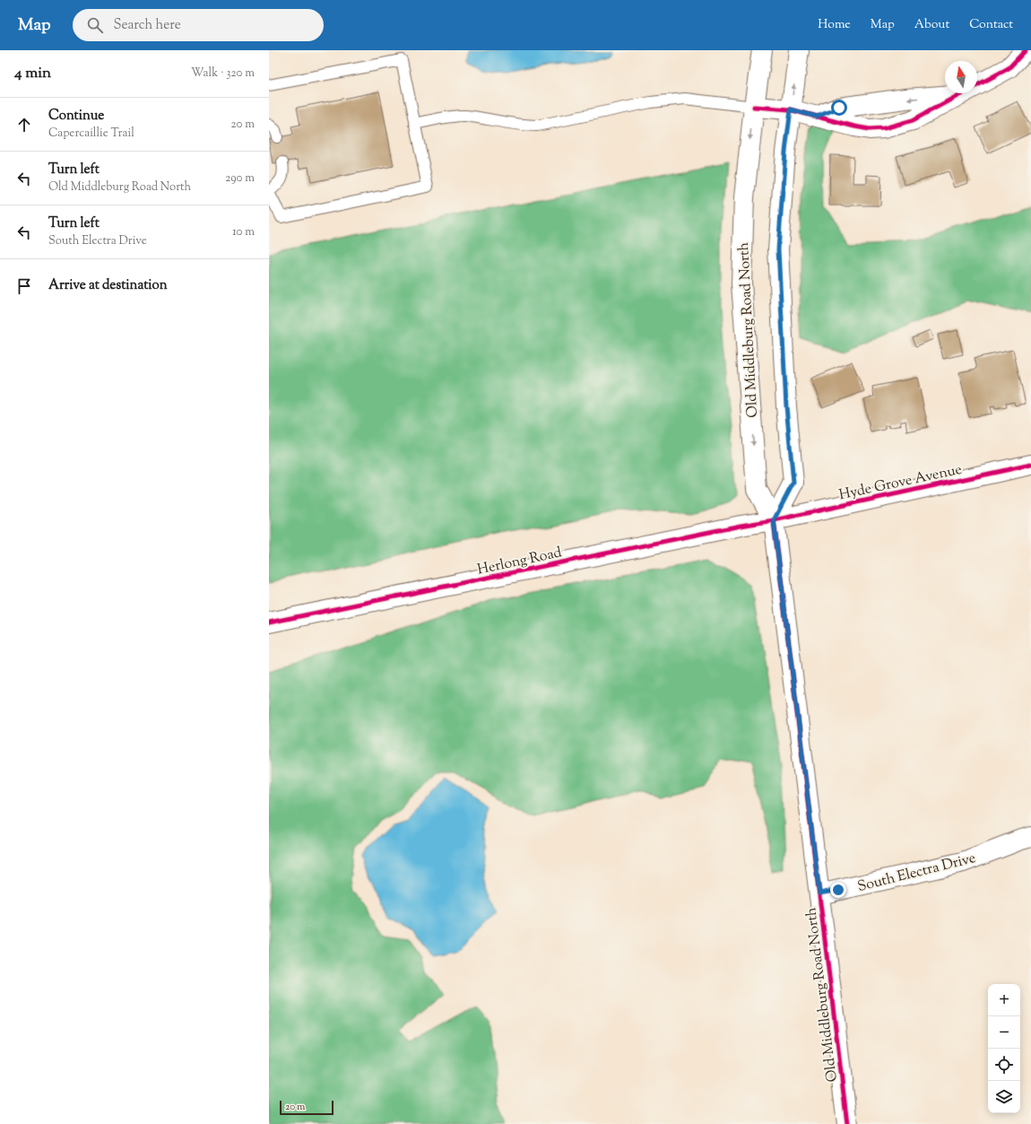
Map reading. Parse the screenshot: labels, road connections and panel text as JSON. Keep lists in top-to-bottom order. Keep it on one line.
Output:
{"streets":{"main road":["Old Middleburg Road North","Hyde Grove Avenue","Herlong Road","South Electra Drive"]},"crossings":[["Old Middleburg Road North","Hyde Grove Avenue"],["Old Middleburg Road North","Herlong Road"],["Old Middleburg Road North","South Electra Drive"],["Hyde Grove Avenue","Herlong Road"]],"scale_bar":"20 m","north":"top","page":{"header":"Map","search":"Search here","nav":["Home","Map","About","Contact"],"heading":["4 min","Walk · 320 m"],"list":[["Continue","Capercaillie Trail","20 m"],["Turn left","Old Middleburg Road North","290 m"],["Turn left","South Electra Drive","10 m"],"Arrive at destination"],"map_buttons":["+","−"],"scale":"20 m"}}
